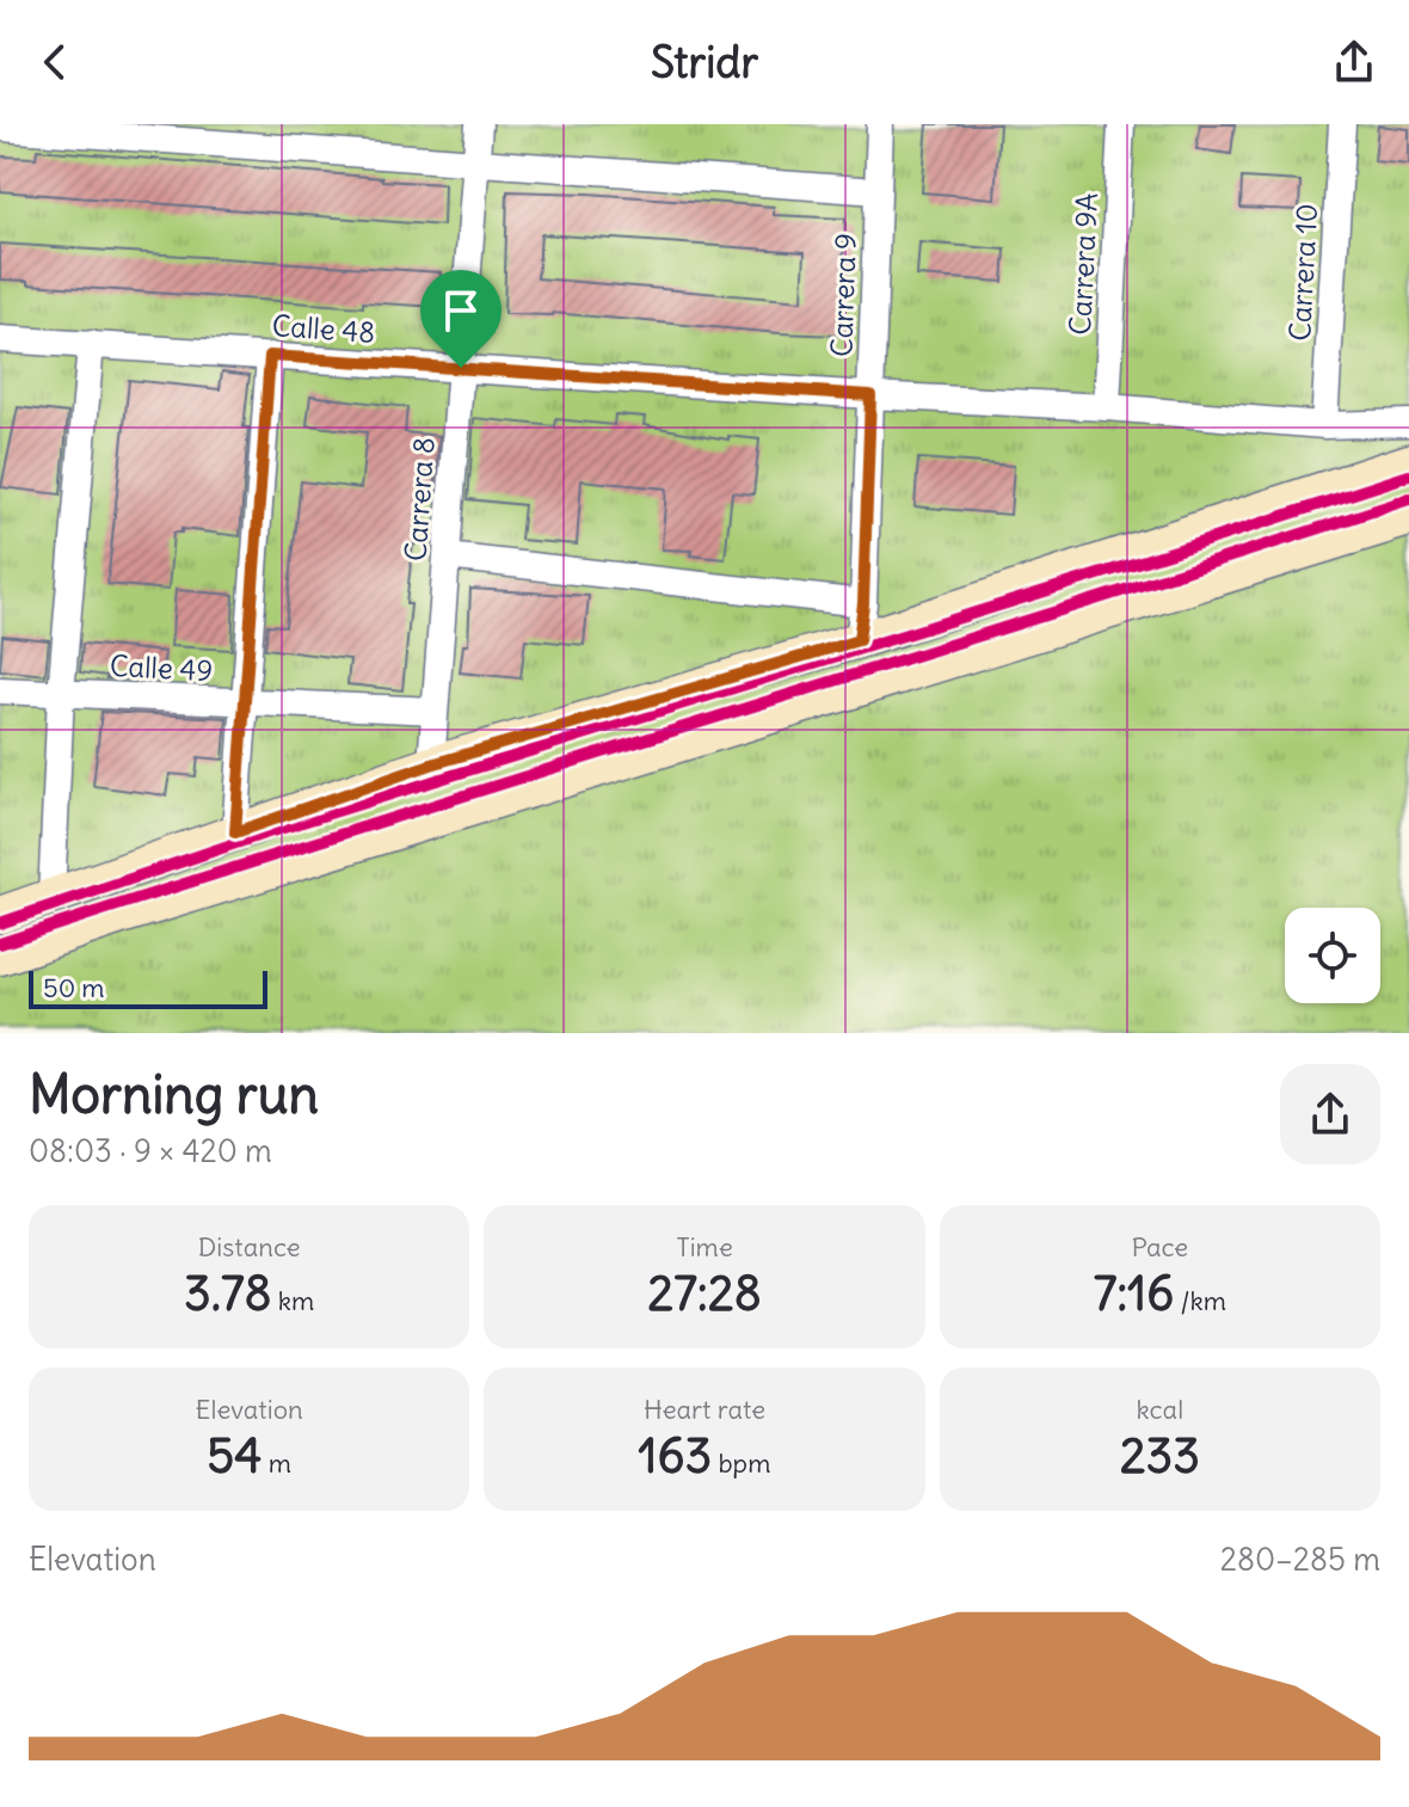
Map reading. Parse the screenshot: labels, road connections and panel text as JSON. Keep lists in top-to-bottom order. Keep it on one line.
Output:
{"streets":{"street":["Carrera 9A","Carrera 10","Carrera 9","Calle 48","Carrera 8","Calle 49"]},"crossings":[["Carrera 9A","Calle 48"],["Carrera 10","Calle 48"],["Carrera 9","Calle 48"],["Calle 48","Carrera 8"],["Carrera 8","Calle 49"]],"scale_bar":"50 m","page":{"header":"Stridr","scale":"50 m","heading":["Morning run","08:03 · 9 × 420 m"],"stats":[["Distance","3.78 km"],["Time","27:28"],["Pace","7:16 /km"],["Elevation","54 m"],["Heart rate","163 bpm"],["kcal","233"]],"chart":["Elevation","280–285 m"]}}
